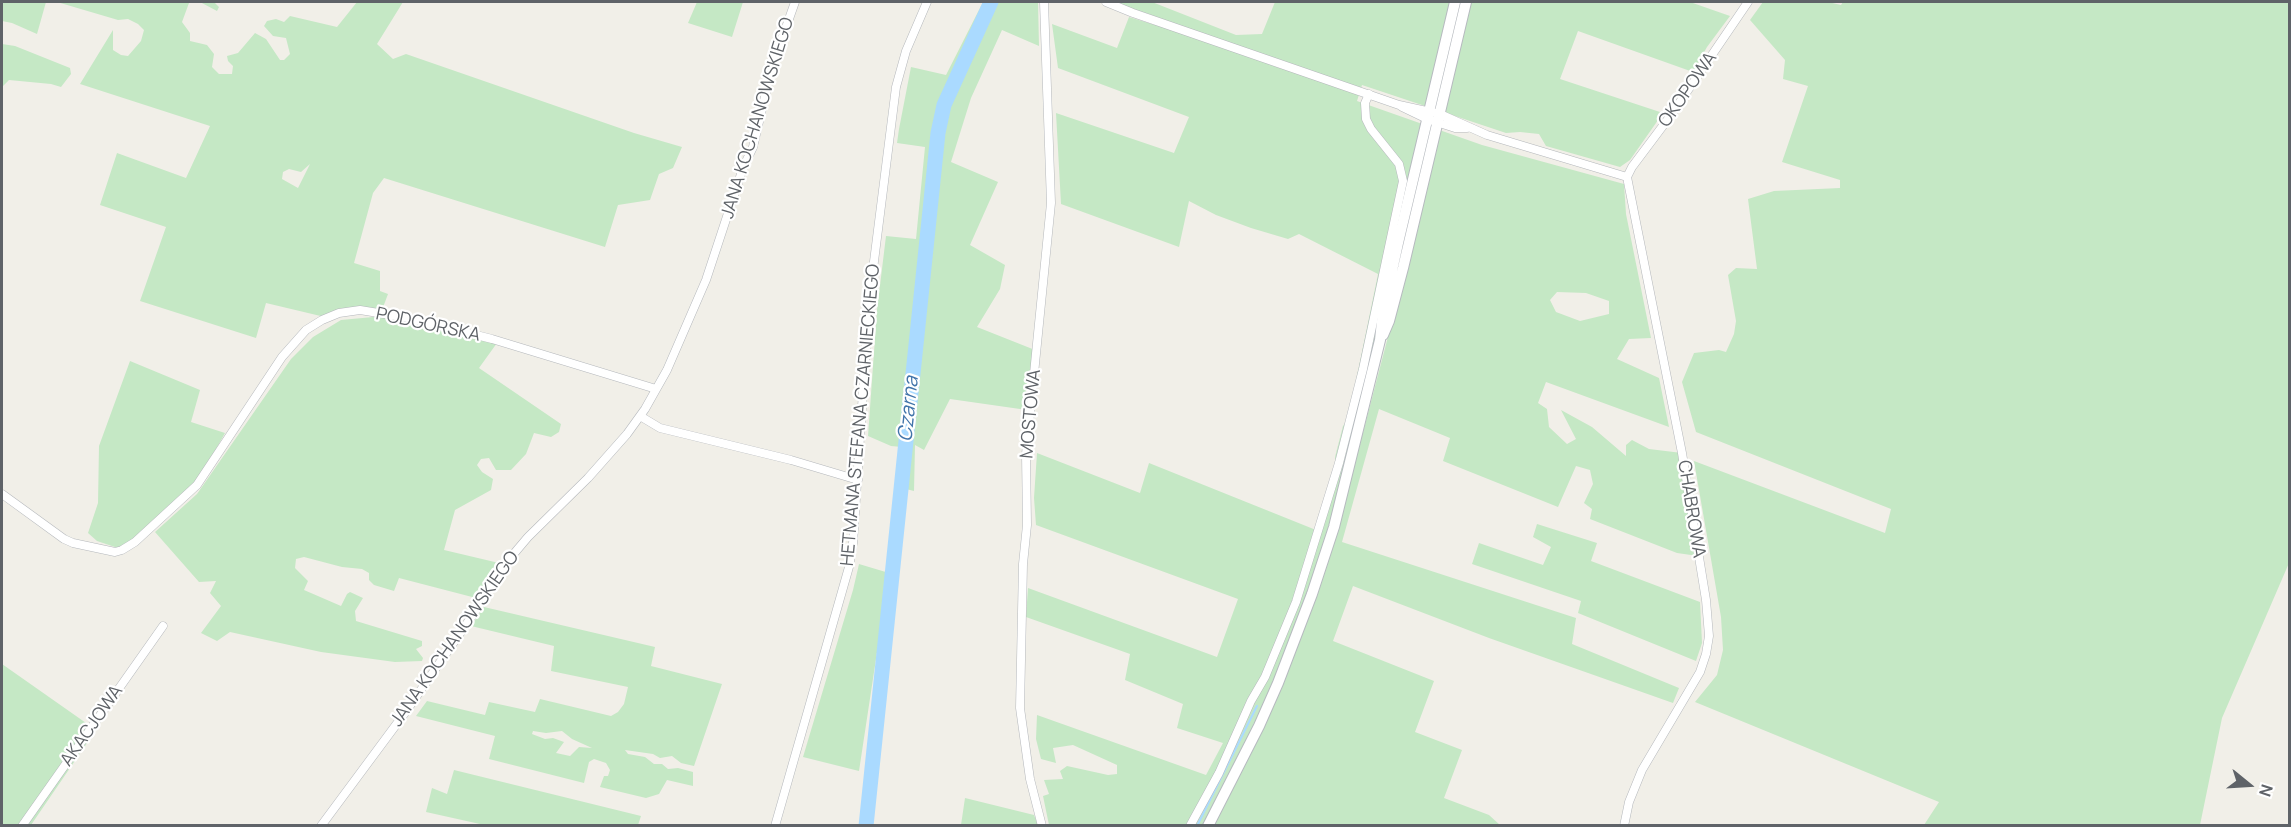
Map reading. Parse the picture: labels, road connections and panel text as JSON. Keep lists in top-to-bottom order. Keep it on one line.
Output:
{"streets":{"street":["OKOPOWA","JANA KOCHANOWSKIEGO","PODGÓRSKA","MOSTOWA","HETMANA STEFANA CZARNIECKIEGO","CHABROWA","AKACJOWA"]},"crossings":[["OKOPOWA","CHABROWA"],["JANA KOCHANOWSKIEGO","PODGÓRSKA"]],"water":["Czarna"],"north":"right"}
